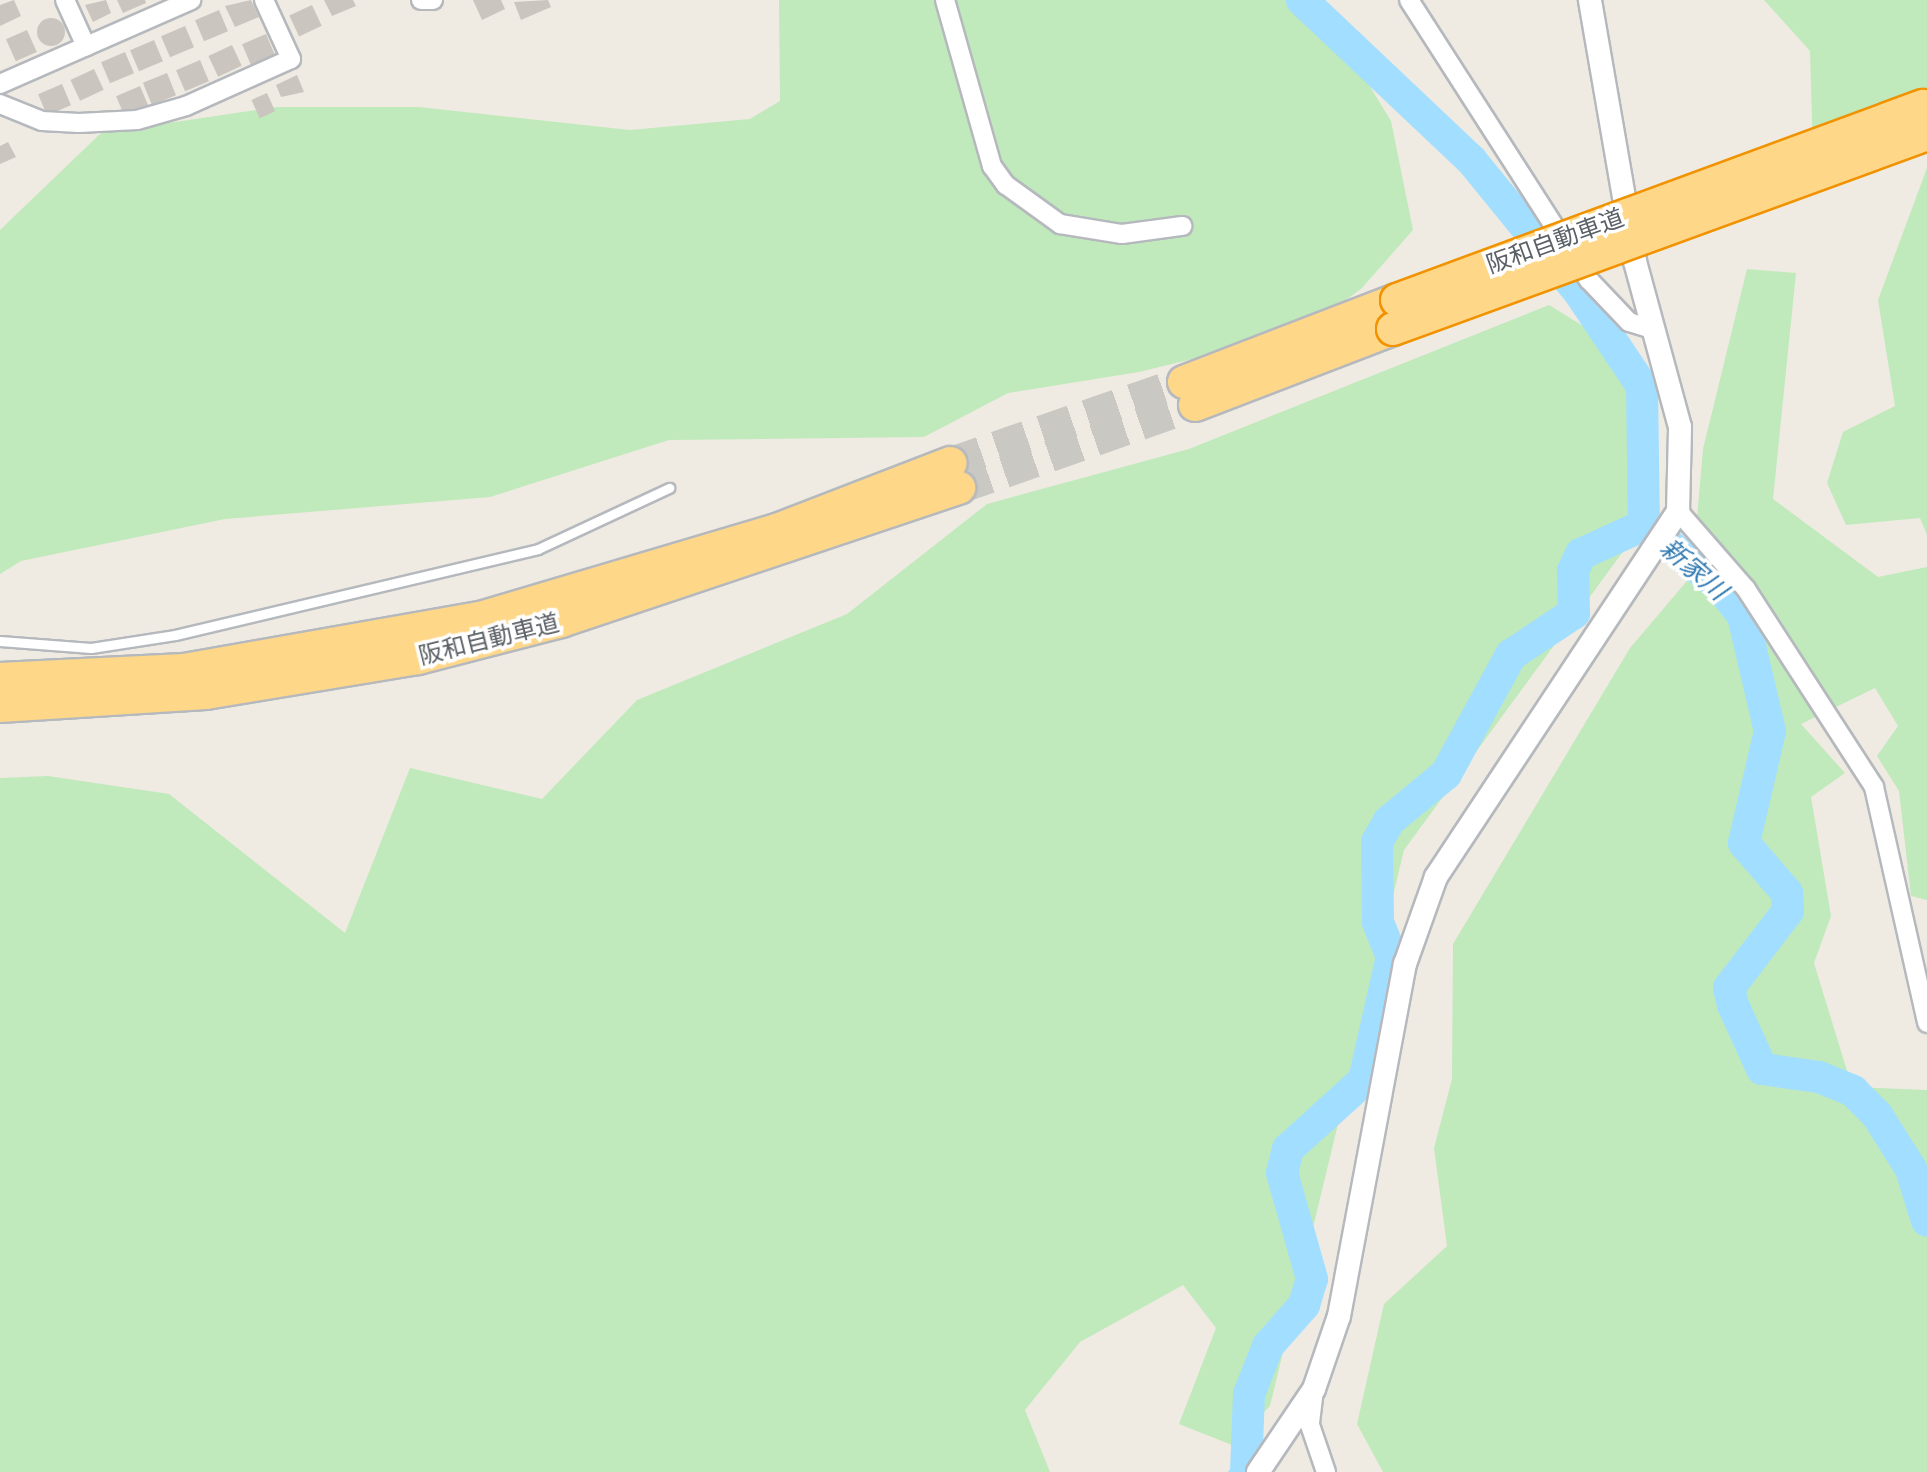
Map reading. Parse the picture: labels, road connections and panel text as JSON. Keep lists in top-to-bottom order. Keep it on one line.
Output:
{"streets":{"highway":["阪和自動車道"]},"water":["新家川"]}
